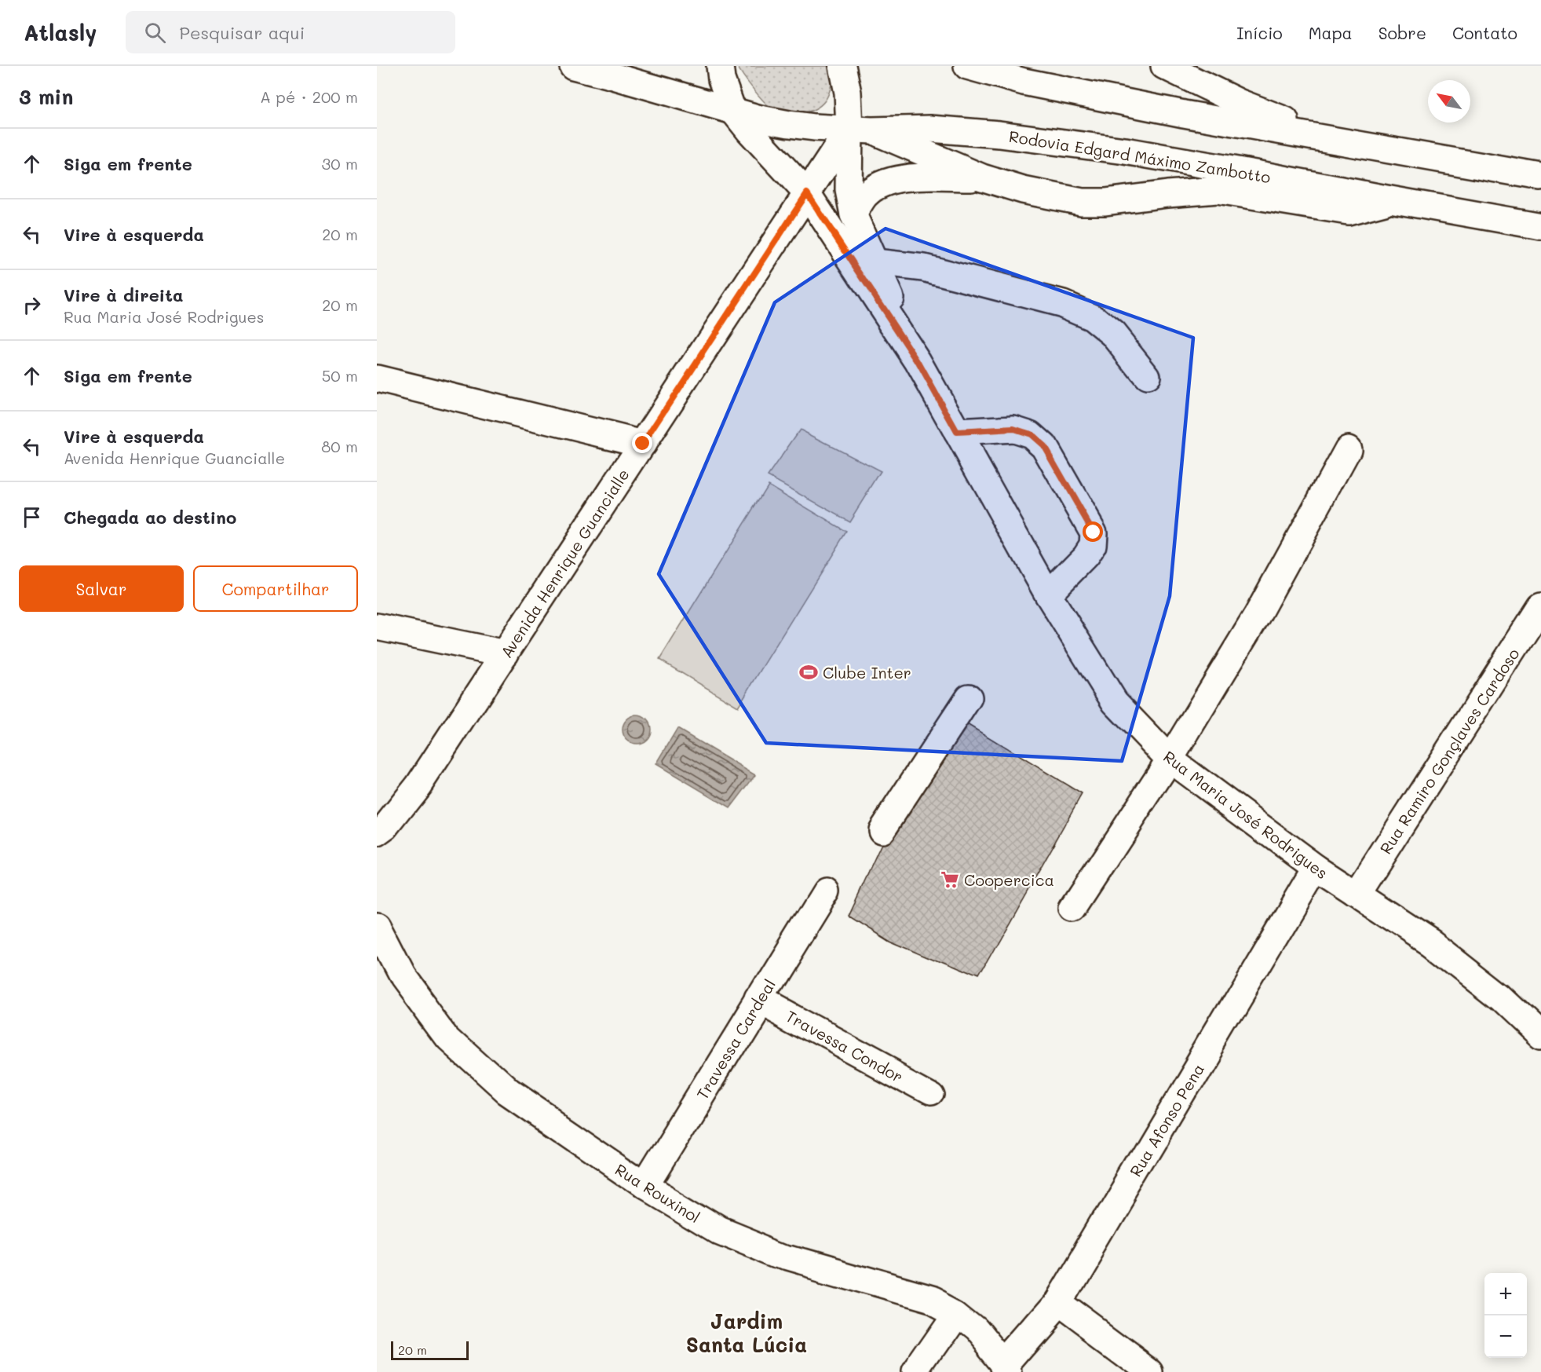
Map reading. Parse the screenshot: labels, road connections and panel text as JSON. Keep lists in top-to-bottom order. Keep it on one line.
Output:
{"streets":{"main road":["Rodovia Edgard Máximo Zambotto","Avenida Henrique Guancialle","Rua Ramiro Gonçlaves Cardoso","Rua Maria José Rodrigues","Travessa Cardeal","Travessa Condor","Rua Afonso Pena","Rua Rouxinol"]},"crossings":[["Rodovia Edgard Máximo Zambotto","Avenida Henrique Guancialle"],["Rua Ramiro Gonçlaves Cardoso","Rua Maria José Rodrigues"],["Rua Maria José Rodrigues","Rua Afonso Pena"],["Travessa Cardeal","Travessa Condor"],["Travessa Cardeal","Rua Rouxinol"],["Rua Afonso Pena","Rua Rouxinol"]],"districts":["Jardim Santa Lúcia"],"places":{"sports":["Clube Inter"],"supermarket":["Coopercica"]},"scale_bar":"20 m","north":"top left","page":{"header":"Atlasly","search":"Pesquisar aqui","nav":["Início","Mapa","Sobre","Contato"],"heading":["3 min","A pé · 200 m"],"list":[["Siga em frente","30 m"],["Vire à esquerda","20 m"],["Vire à direita","Rua Maria José Rodrigues","20 m"],["Siga em frente","50 m"],["Vire à esquerda","Avenida Henrique Guancialle","80 m"],"Chegada ao destino"],"buttons":["Salvar","Compartilhar"],"map_buttons":["+","−"],"scale":"20 m"}}
